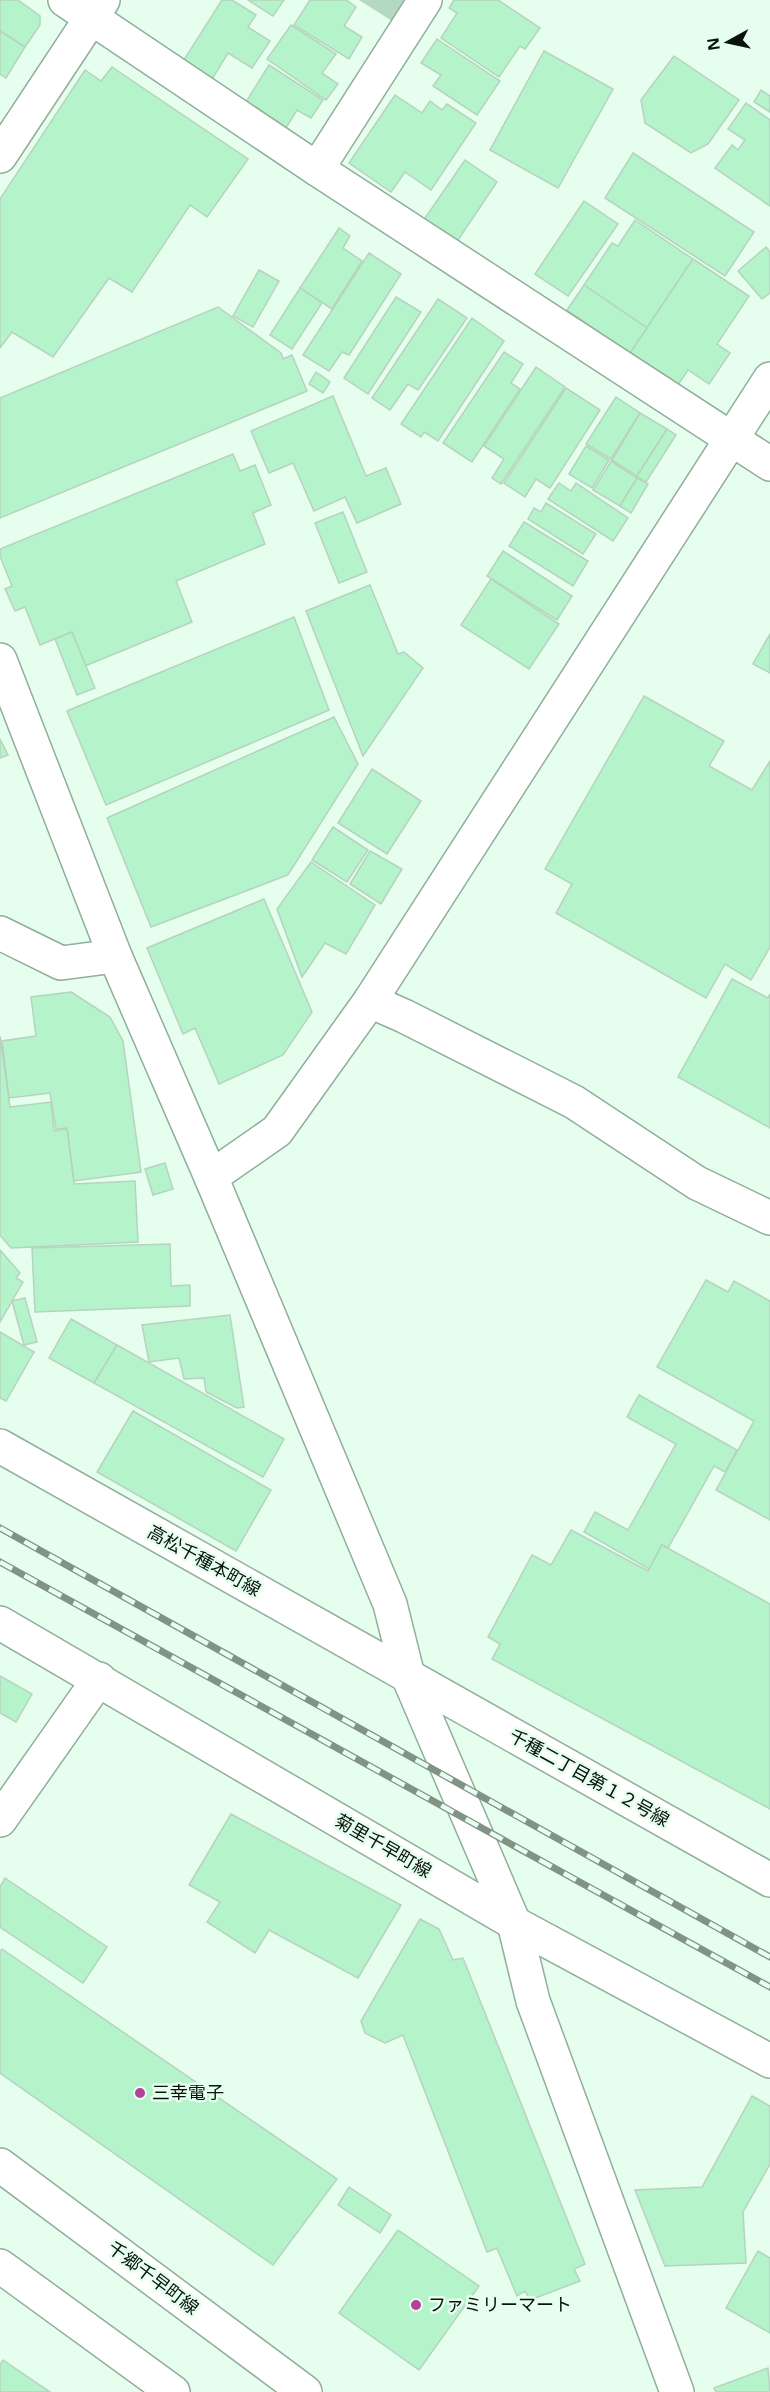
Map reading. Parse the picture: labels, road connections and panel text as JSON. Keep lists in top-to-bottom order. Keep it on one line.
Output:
{"streets":{"street":["高松千種本町線","千種二丁目第１２号線","菊里千早町線","千郷千早町線"]},"crossings":[["高松千種本町線","千種二丁目第１２号線"]],"places":["三幸電子","ファミリーマート"],"north":"left"}
